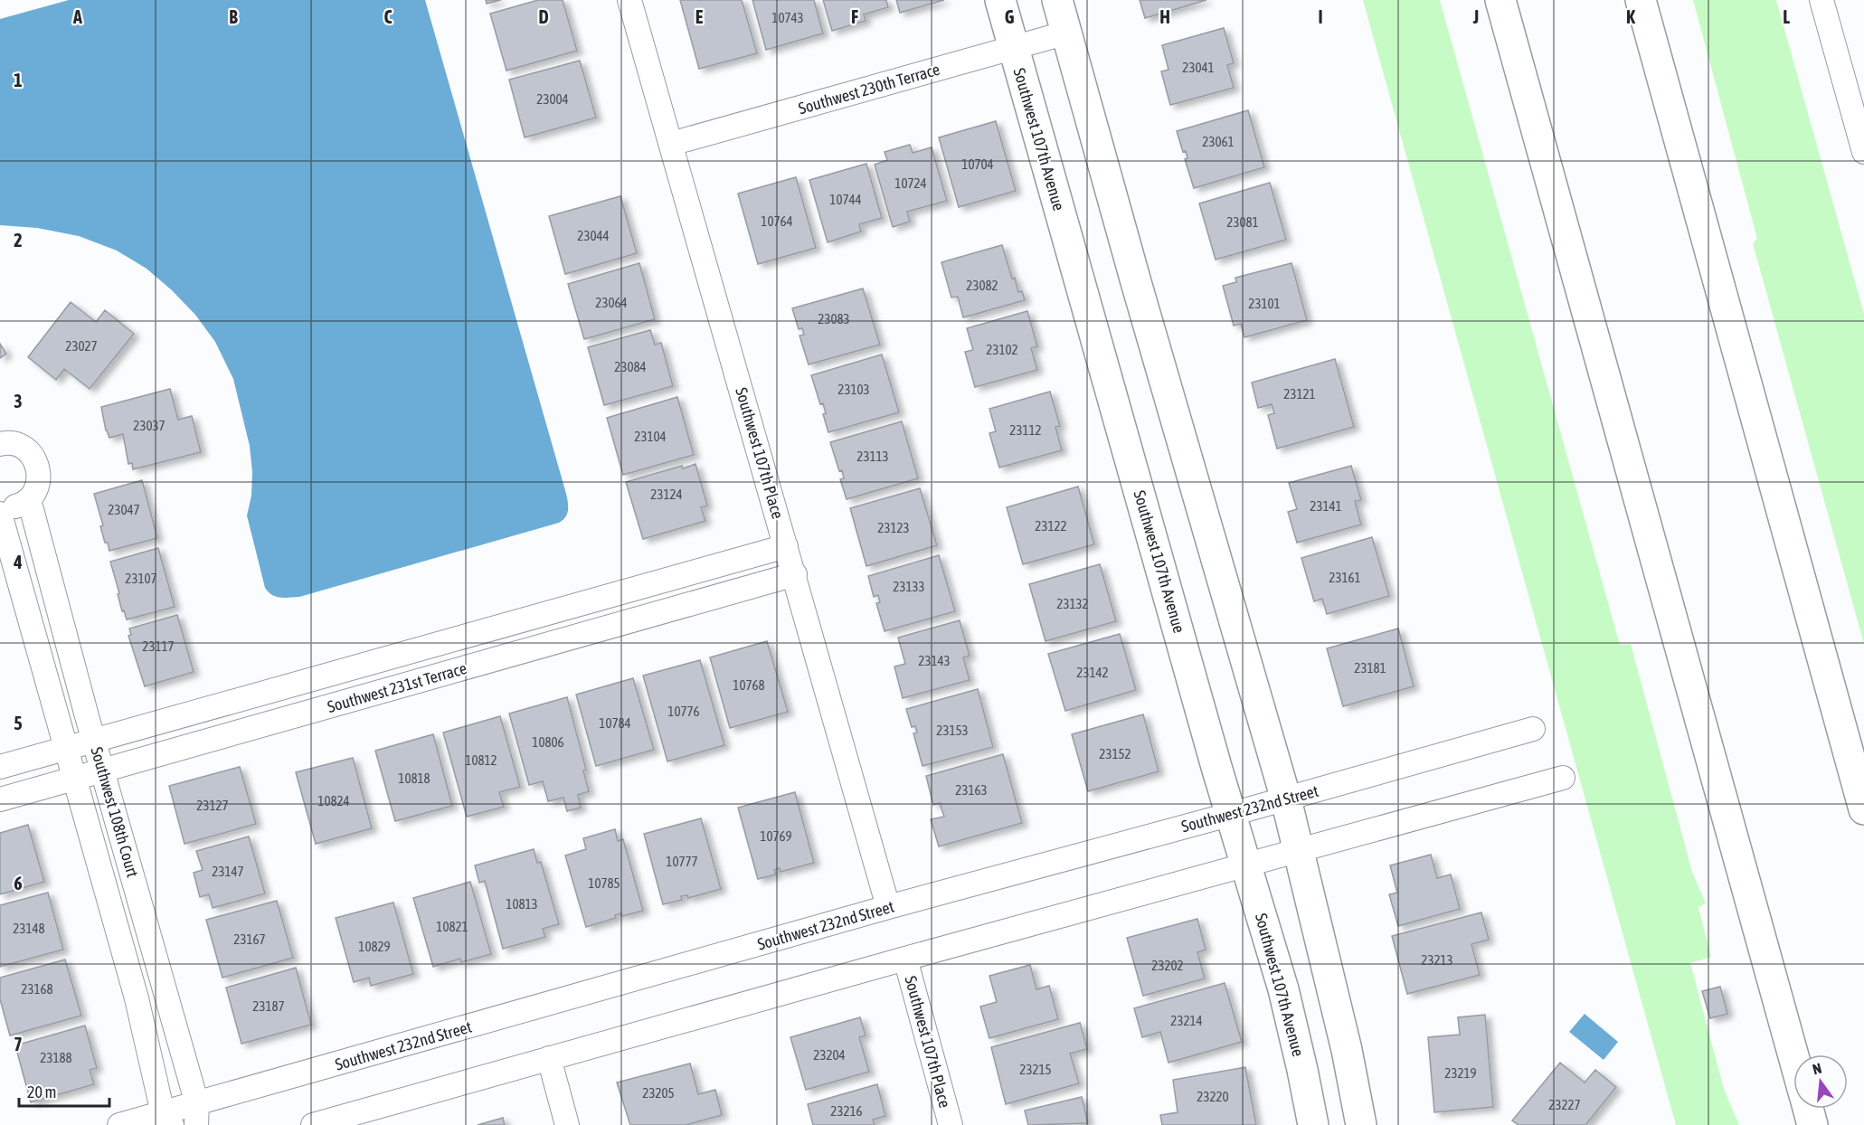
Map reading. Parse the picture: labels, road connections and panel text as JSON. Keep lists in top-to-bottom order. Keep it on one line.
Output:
{"streets":{"main road":["Southwest 107th Avenue"],"street":["Southwest 230th Terrace","Southwest 107th Place","Southwest 231st Terrace","Southwest 232nd Street","Southwest 108th Court"]},"crossings":[["Southwest 230th Terrace","Southwest 107th Avenue"],["Southwest 230th Terrace","Southwest 107th Place"],["Southwest 107th Avenue","Southwest 232nd Street"],["Southwest 107th Place","Southwest 231st Terrace"],["Southwest 107th Place","Southwest 232nd Street"],["Southwest 231st Terrace","Southwest 108th Court"],["Southwest 232nd Street","Southwest 108th Court"]],"house_numbers":["10743","23041","23004","23061","10704","10724","10744","10764","23081","23044","23082","23064","23101","23083","23027","23102","23084","23103","23121","23037","23112","23104","23113","23124","23141","23047","23122","23123","23161","23107","23133","23132","23117","23143","23181","23142","10768","10776","10784","23153","10806","23152","10812","10818","23163","10824","23127","10769","10777","23147","10785","10813","10821","23148","23167","10829","23213","23202","23168","23187","23214","23204","23188","23215","23219","23205","23220","23227","23216"],"scale_bar":"20 m","north":"top","grid":{"columns":["A","B","C","D","E","F","G","H","I","J","K","L"],"rows":["1","2","3","4","5","6","7"]}}
